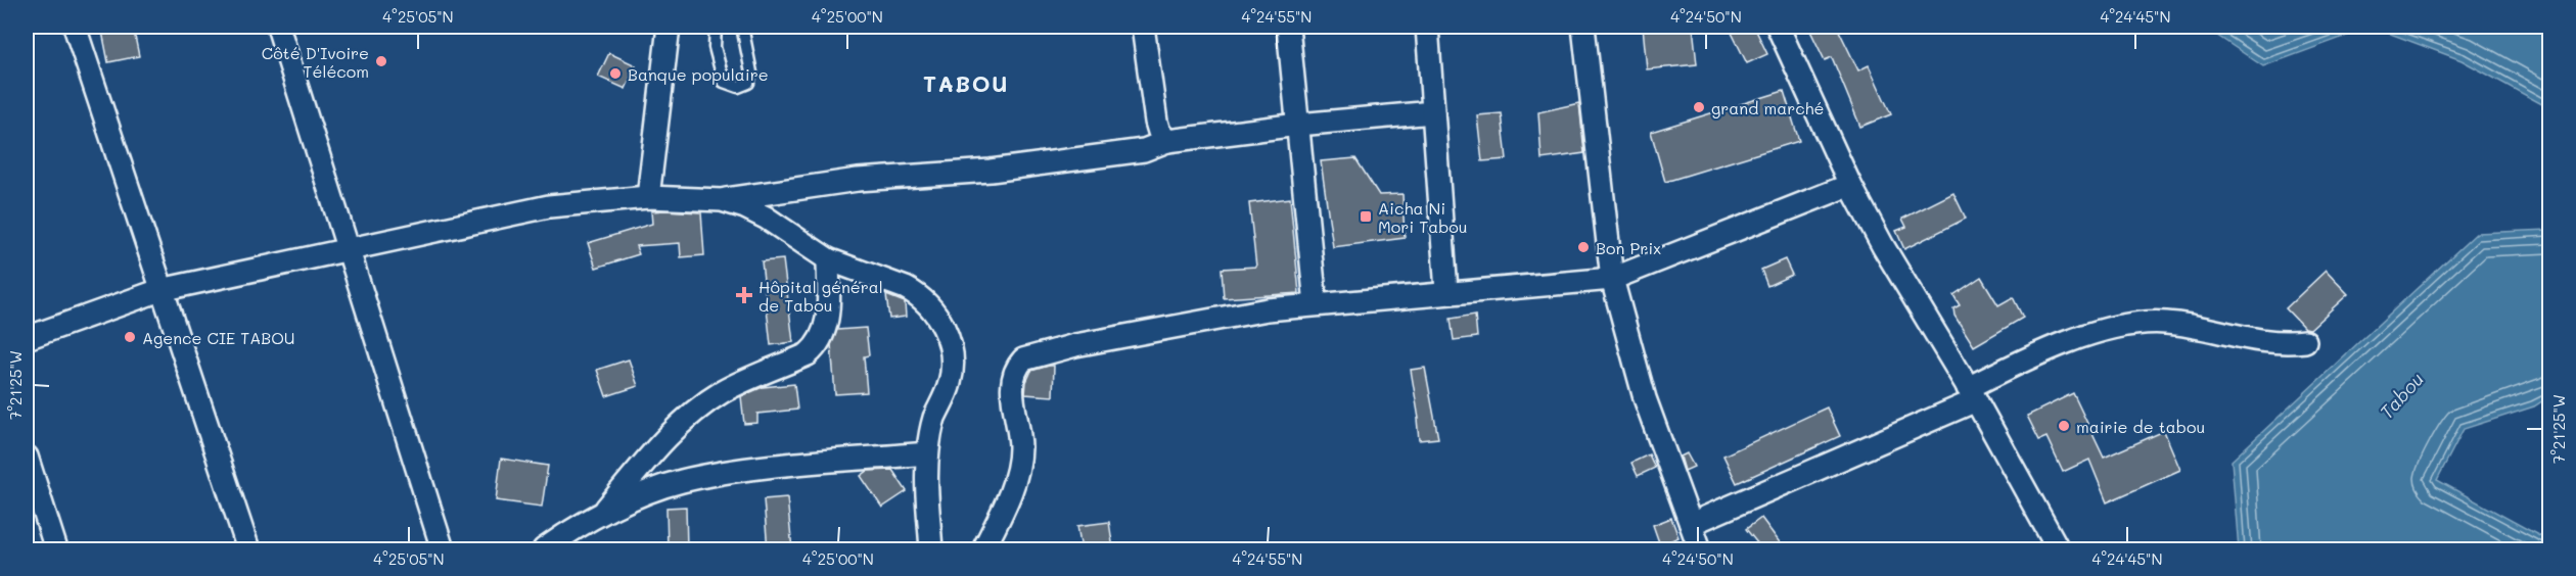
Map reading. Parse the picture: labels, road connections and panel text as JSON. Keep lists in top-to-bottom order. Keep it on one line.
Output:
{"districts":["TABOU"],"water":["Tabou"],"places":{"other":["Côté D'Ivoire Télécom","Banque populaire","grand marché","Bon Prix","Agence CIE TABOU","mairie de tabou"],"transit":["Aicha Ni Mori Tabou"],"health":["Hôpital général de Tabou"]},"coordinates":["4°25'05\"N","4°25'00\"N","4°24'55\"N","4°24'50\"N","4°24'45\"N","7°21'25\"W"]}
